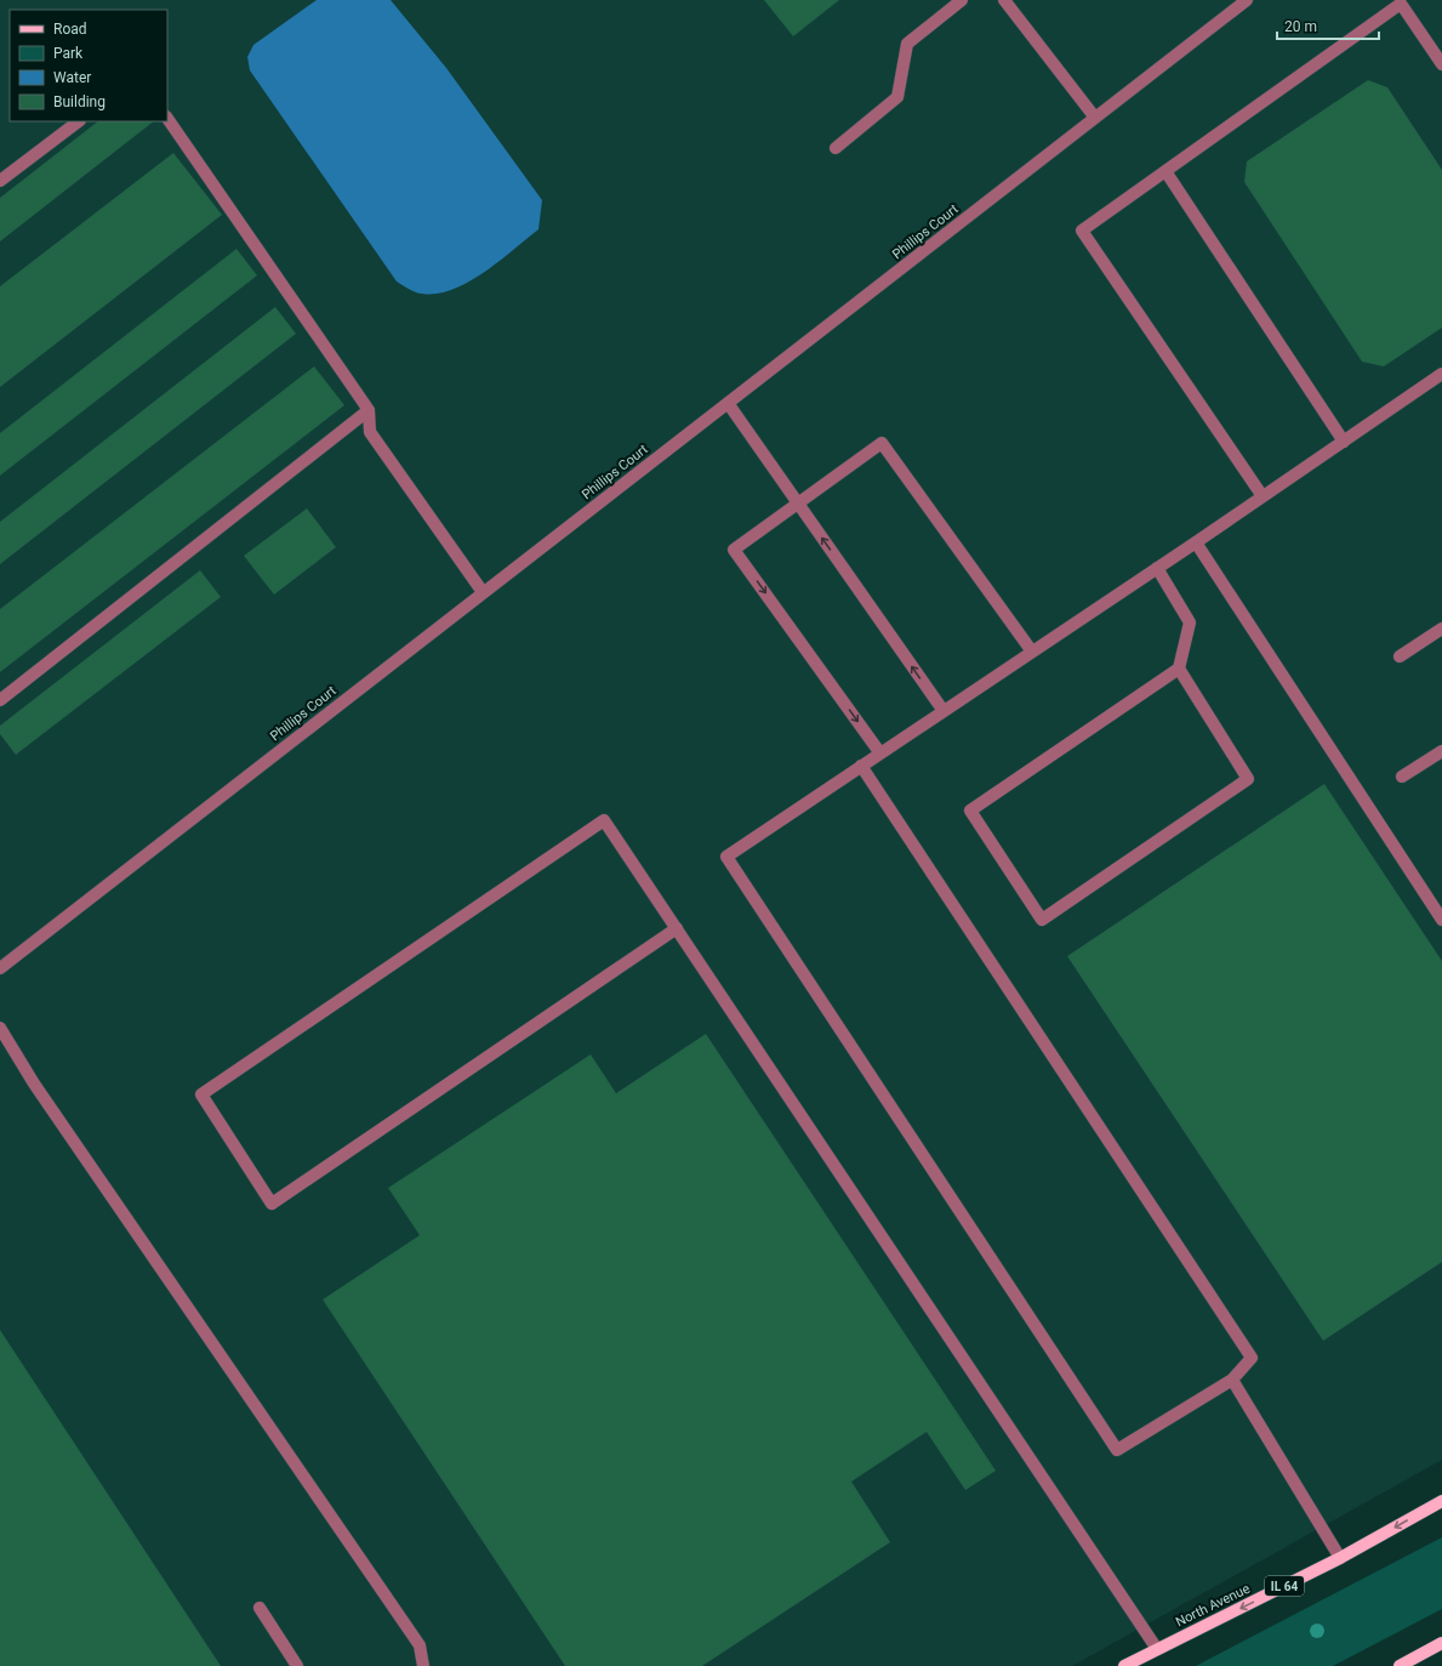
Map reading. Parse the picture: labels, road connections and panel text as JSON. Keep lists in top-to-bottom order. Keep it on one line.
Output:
{"streets":{"main road":["IL 64","North Avenue"],"street":["Phillips Court"]},"one_way":["North Avenue"],"legend":["Road","Park","Water","Building"],"scale_bar":"20 m"}
